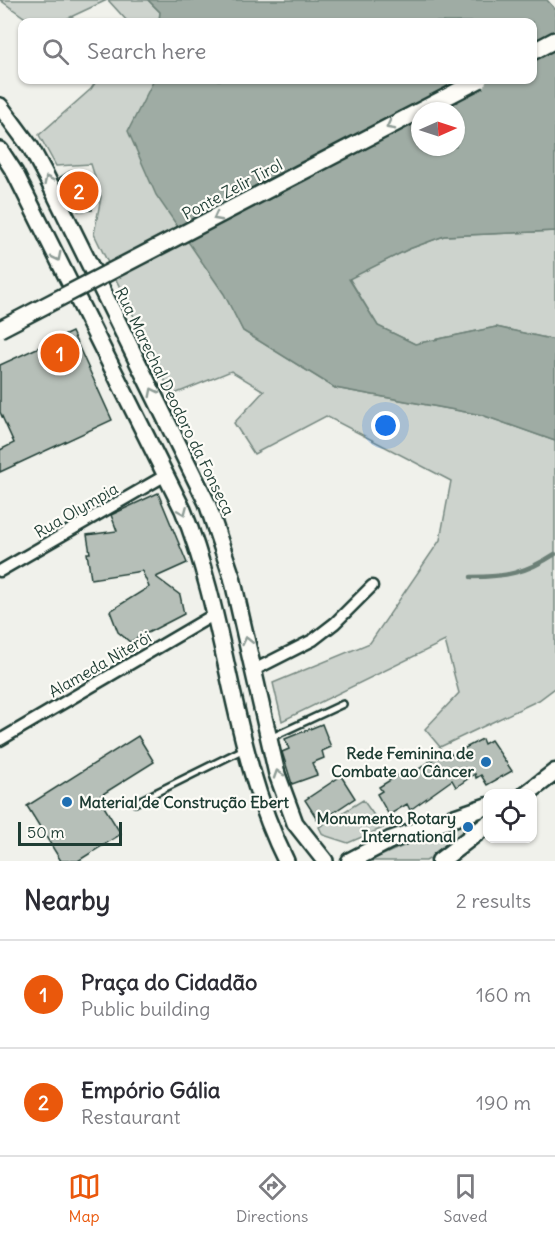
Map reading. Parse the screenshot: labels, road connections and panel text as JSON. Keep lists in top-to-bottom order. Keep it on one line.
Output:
{"streets":{"main road":["Ponte Zelir Tirol","Rua Marechal Deodoro da Fonseca"],"street":["Rua Olympia","Alameda Niterói"]},"one_way":["Ponte Zelir Tirol"],"places":["Rede Feminina de Combate ao Câncer","Material de Construção Ebert","Monumento Rotary International"],"scale_bar":"50 m","north":"right","page":{"search":"Search here","pins":["2","1"],"scale":"50 m","heading":["Nearby","2 results"],"list":[{"mark":"1","name":"Praça do Cidadão","note":"Public building","value":"160 m"},{"mark":"2","name":"Empório Gália","note":"Restaurant","value":"190 m"}],"nav":["Map","Directions","Saved"]}}
